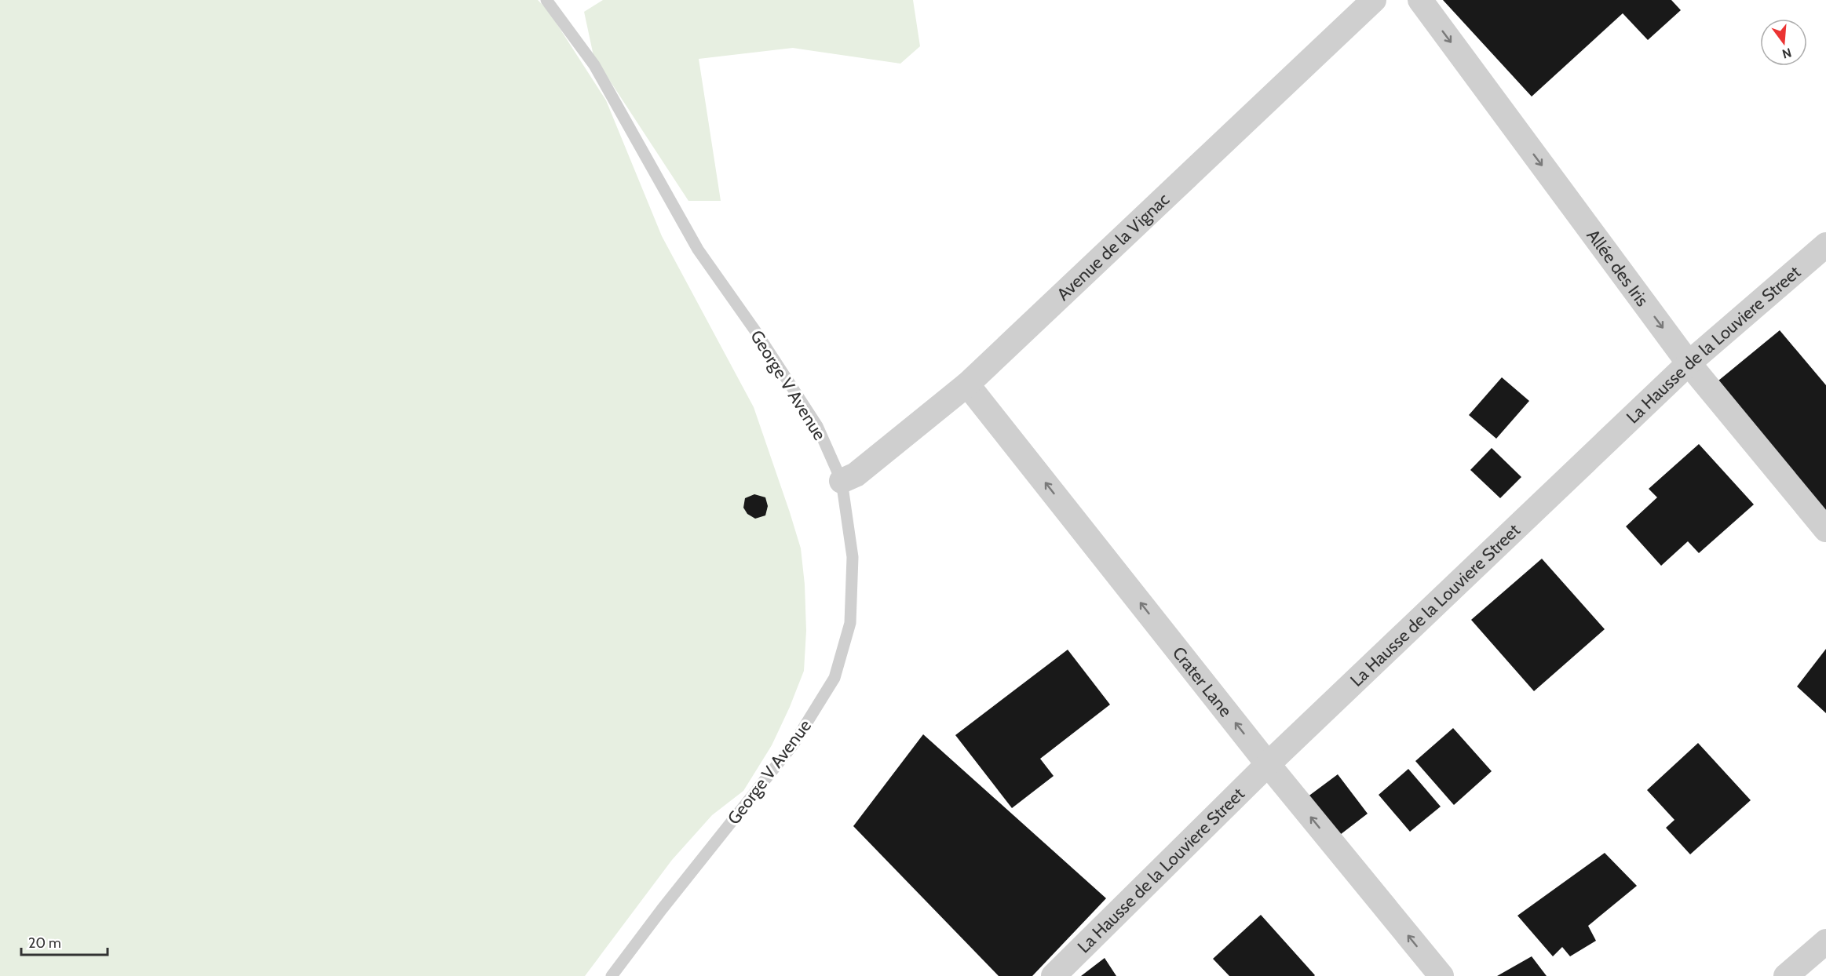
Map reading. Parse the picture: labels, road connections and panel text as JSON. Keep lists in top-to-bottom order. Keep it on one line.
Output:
{"streets":{"street":["Avenue de la Vignac","Allée des Iris","La Hausse de la Louviere Street","Crater Lane"],"lane":["George V Avenue"]},"crossings":[["Avenue de la Vignac","George V Avenue"],["Avenue de la Vignac","Crater Lane"],["Allée des Iris","La Hausse de la Louviere Street"],["La Hausse de la Louviere Street","Crater Lane"]],"one_way":["Allée des Iris","Crater Lane"],"scale_bar":"20 m","north":"bottom"}
